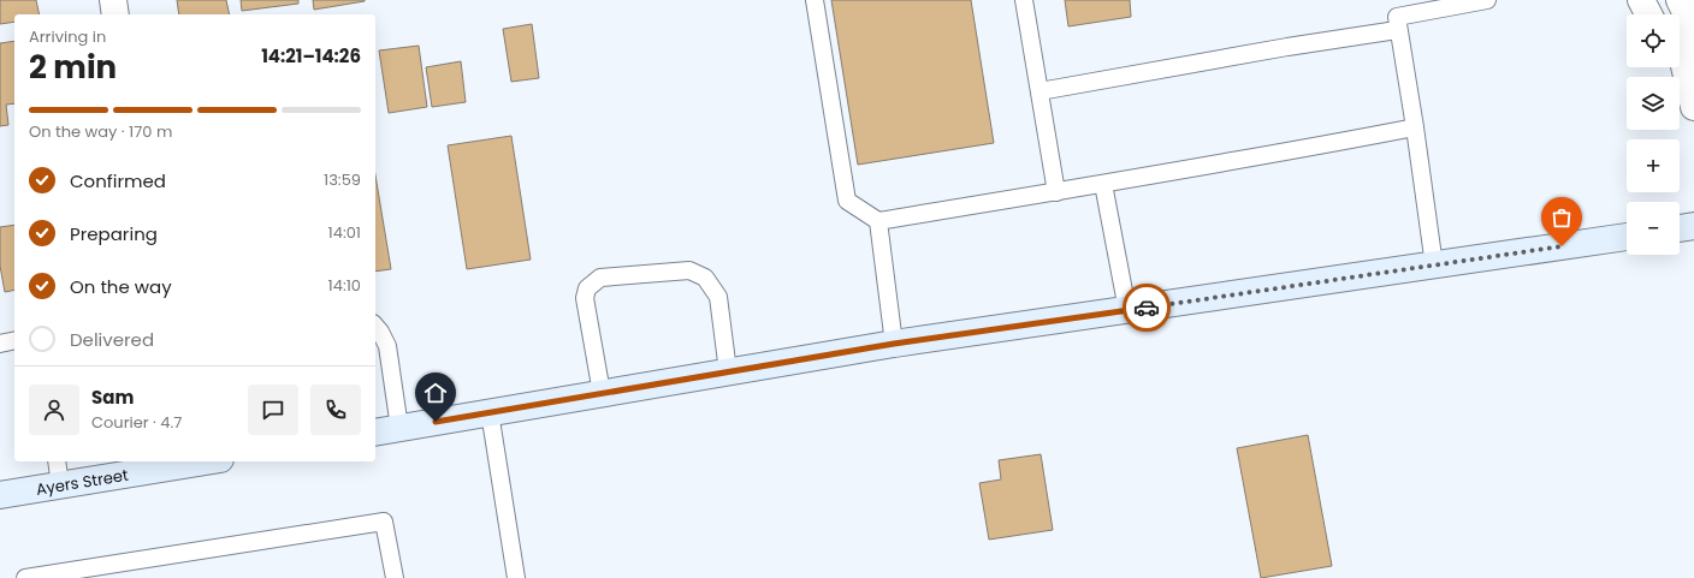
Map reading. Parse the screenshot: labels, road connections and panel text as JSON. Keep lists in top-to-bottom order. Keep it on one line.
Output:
{"streets":{"main road":["Ayers Street"]},"page":{"map_buttons":["+","−"],"heading":["2 min","Arriving in","14:21–14:26"],"panel":["Sam","Courier · 4.7"],"bar":"On the way · 170 m","list":[["Confirmed","13:59"],["Preparing","14:01"],["On the way","14:10"],"Delivered"]}}
